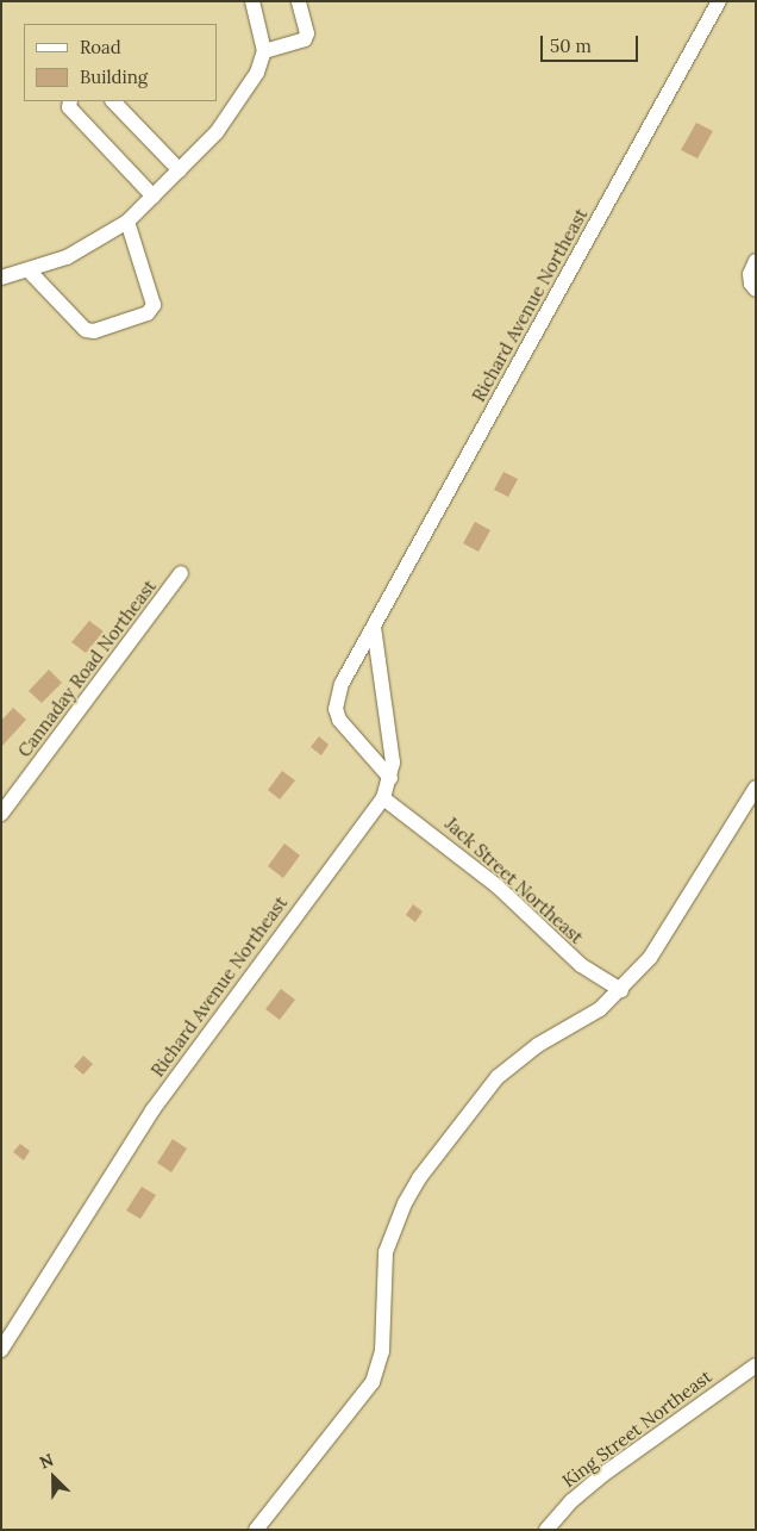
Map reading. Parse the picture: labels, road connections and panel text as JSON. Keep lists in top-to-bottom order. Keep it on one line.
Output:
{"streets":{"street":["Richard Avenue Northeast","Cannaday Road Northeast","Jack Street Northeast","King Street Northeast"]},"crossings":[["Richard Avenue Northeast","Jack Street Northeast"]],"legend":["Road","Building"],"scale_bar":"50 m","north":"top left"}
